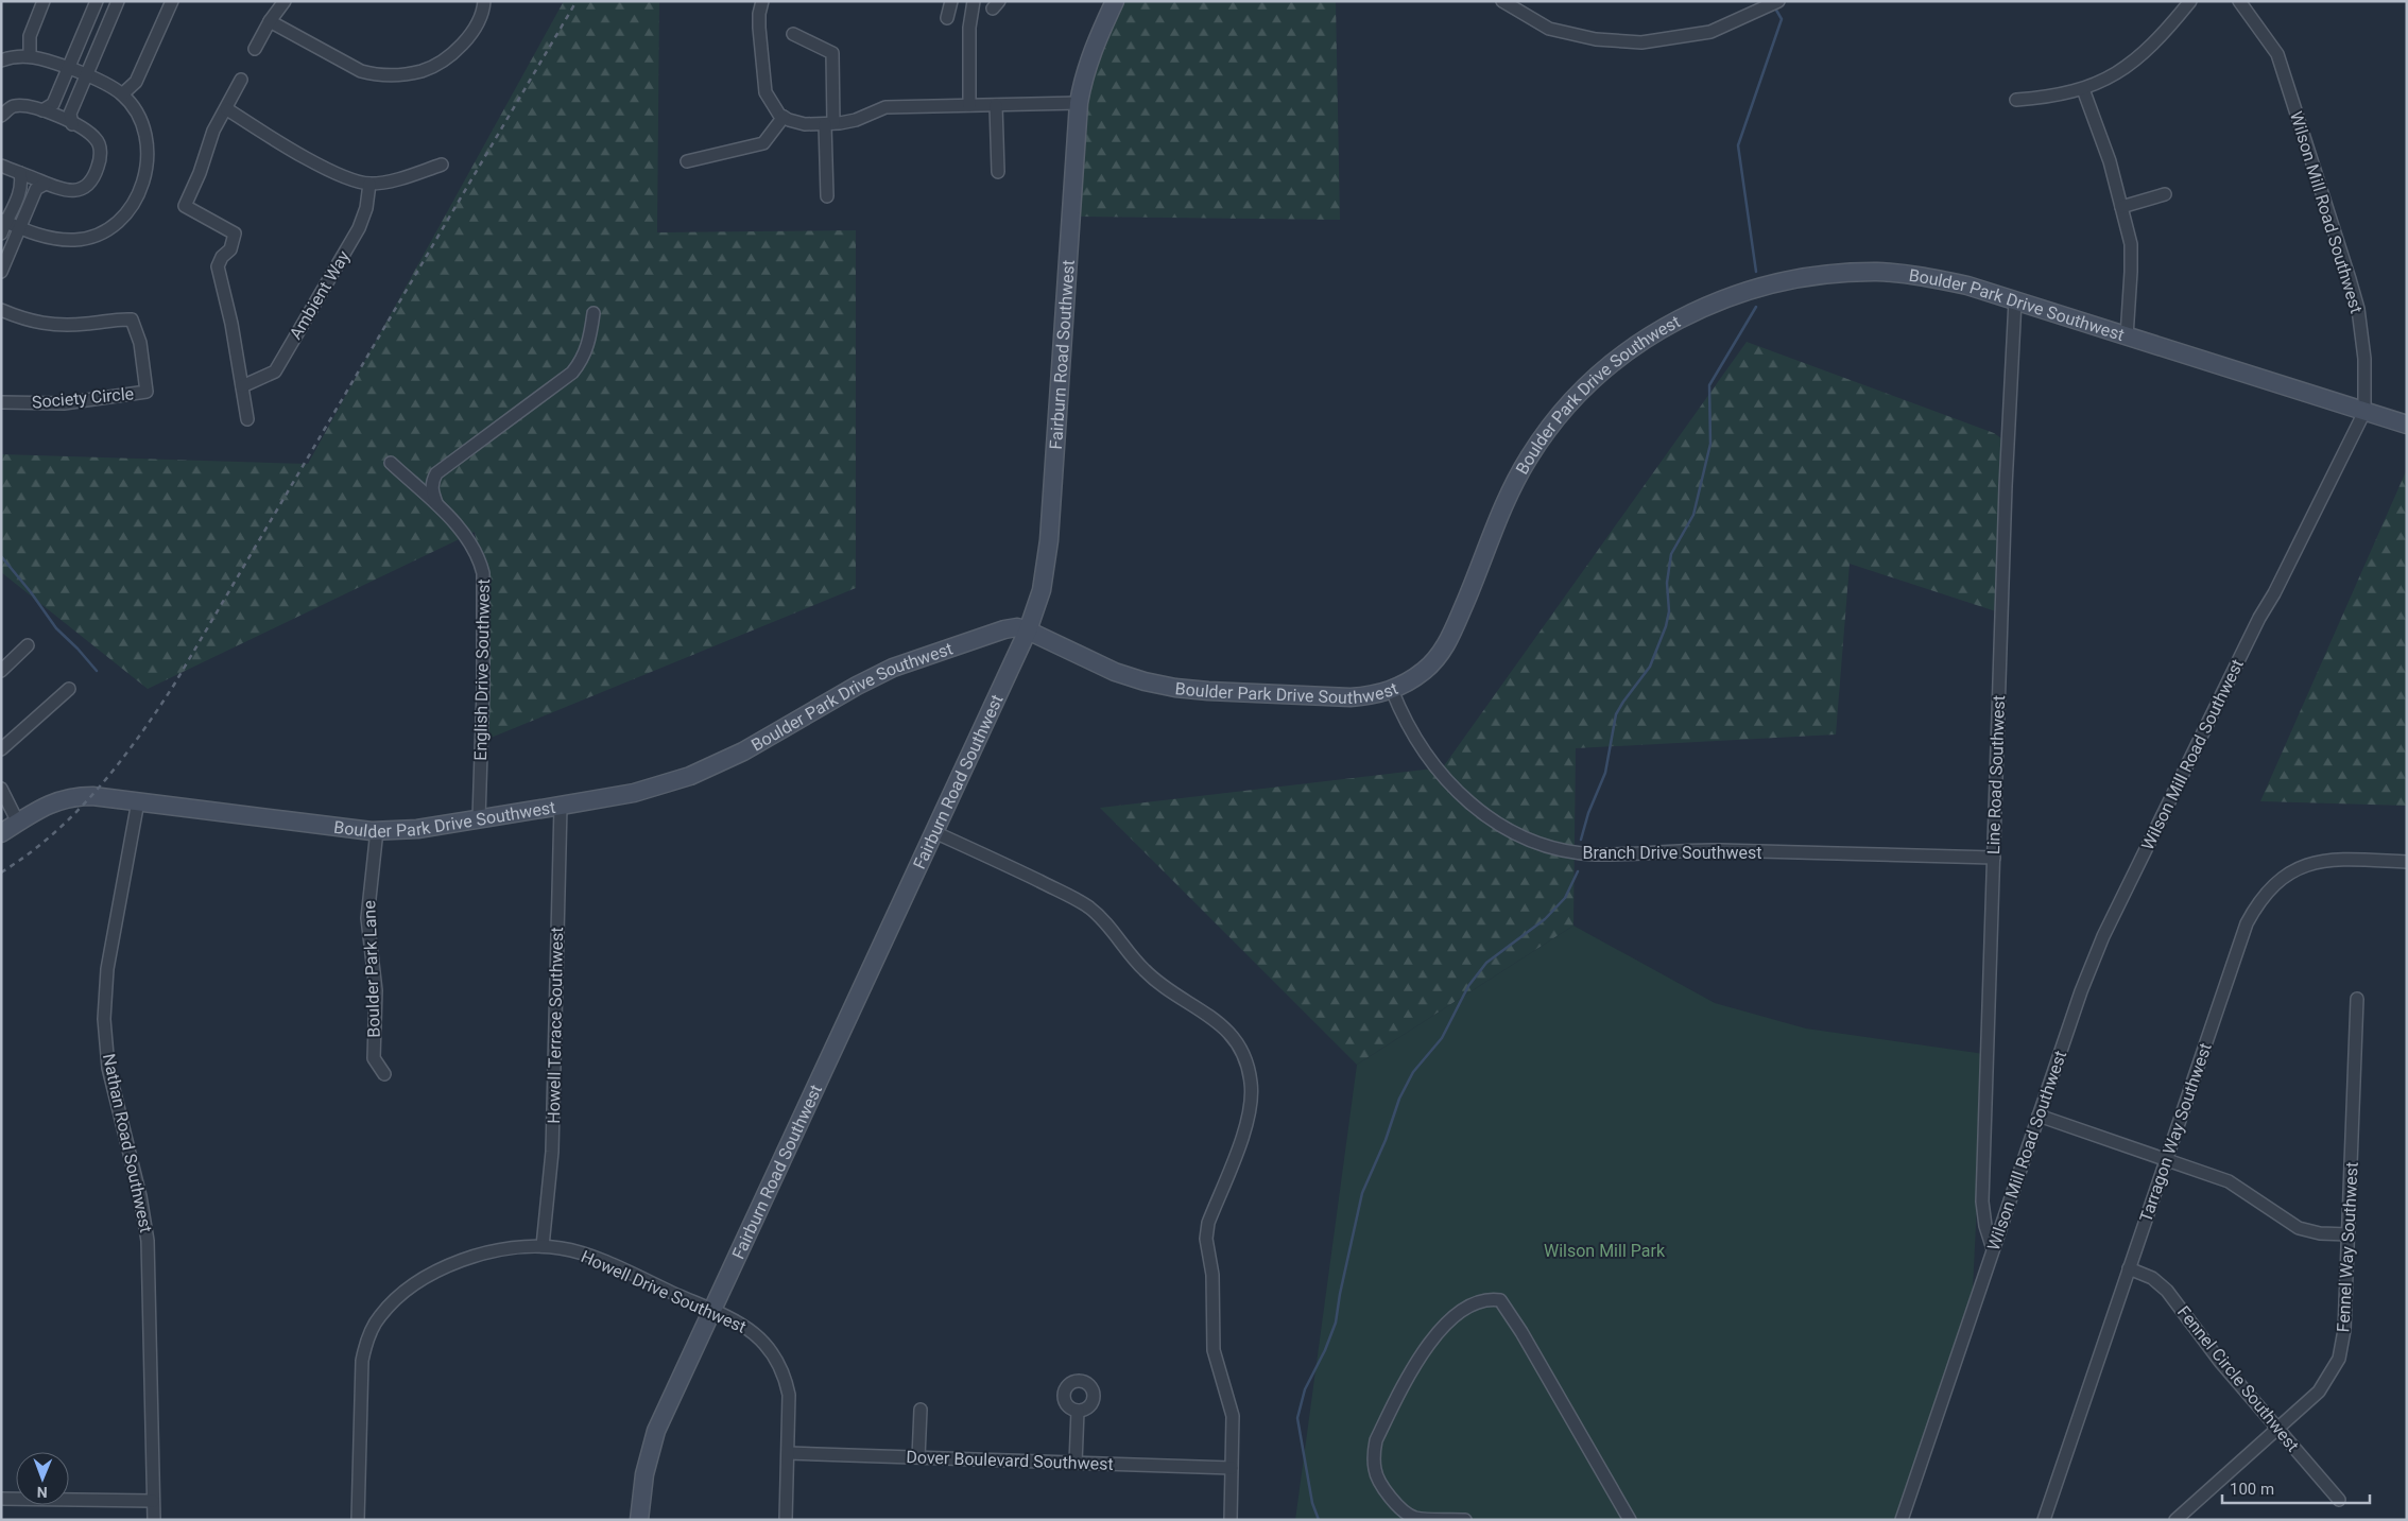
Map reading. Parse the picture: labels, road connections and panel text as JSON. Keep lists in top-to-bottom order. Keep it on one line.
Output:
{"streets":{"street":["Wilson Mill Road Southwest","Ambient Way","Boulder Park Drive Southwest","Fairburn Road Southwest","Society Circle","English Drive Southwest","Line Road Southwest","Branch Drive Southwest","Boulder Park Lane","Howell Terrace Southwest","Tarragon Way Southwest","Nathan Road Southwest","Fennel Way Southwest","Howell Drive Southwest","Fennel Circle Southwest","Dover Boulevard Southwest"]},"crossings":[["Wilson Mill Road Southwest","Boulder Park Drive Southwest"],["Wilson Mill Road Southwest","Line Road Southwest"],["Boulder Park Drive Southwest","Fairburn Road Southwest"],["Boulder Park Drive Southwest","English Drive Southwest"],["Boulder Park Drive Southwest","Line Road Southwest"],["Boulder Park Drive Southwest","Branch Drive Southwest"],["Boulder Park Drive Southwest","Boulder Park Lane"],["Boulder Park Drive Southwest","Howell Terrace Southwest"],["Boulder Park Drive Southwest","Nathan Road Southwest"],["Fairburn Road Southwest","Howell Drive Southwest"],["Line Road Southwest","Branch Drive Southwest"],["Howell Terrace Southwest","Howell Drive Southwest"],["Tarragon Way Southwest","Fennel Circle Southwest"],["Fennel Way Southwest","Fennel Circle Southwest"],["Howell Drive Southwest","Dover Boulevard Southwest"]],"parks":["Wilson Mill Park"],"scale_bar":"100 m","north":"bottom"}
